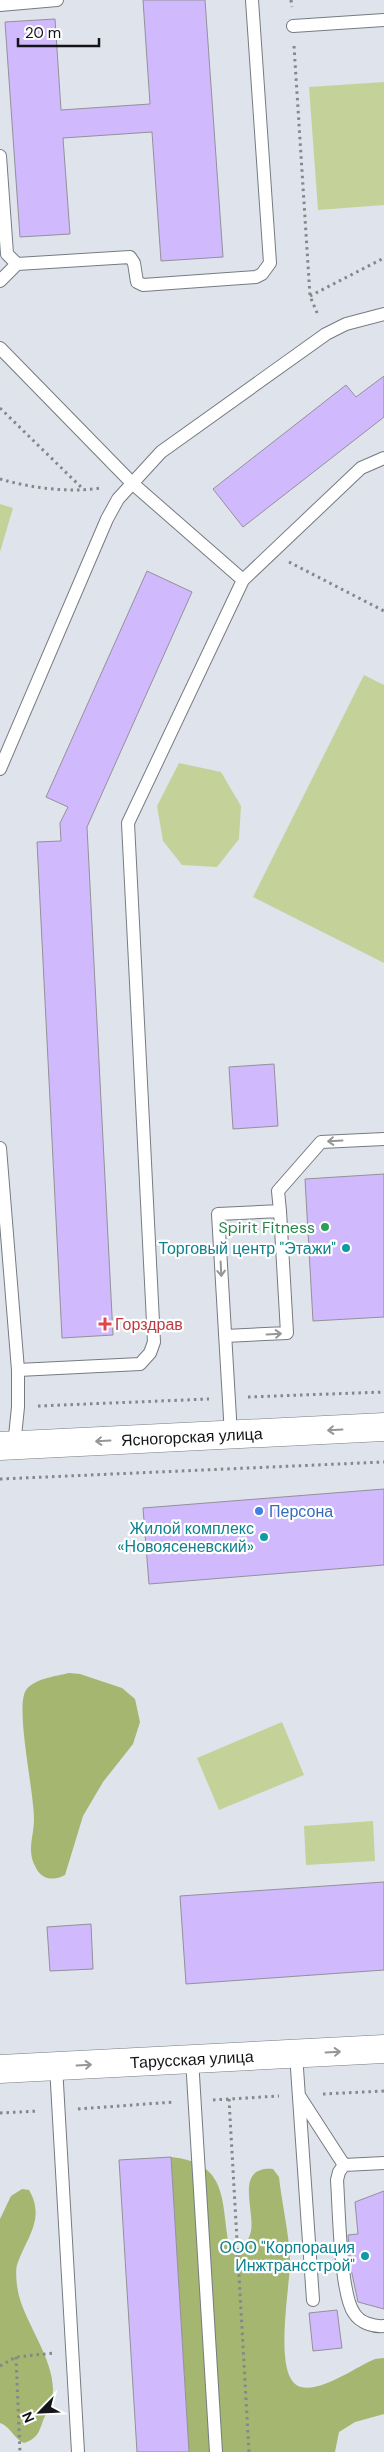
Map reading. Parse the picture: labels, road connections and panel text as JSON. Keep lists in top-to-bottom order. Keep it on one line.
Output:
{"streets":{"main road":["Ясногорская улица","Тарусская улица"]},"one_way":["Ясногорская улица","Тарусская улица"],"places":{"other":["Spirit Fitness","Торговый центр \"Этажи\"","Персона","Жилой комплекс «Новоясеневский»","ООО \"Корпорация Инжтрансстрой\""],"health":["Горздрав"]},"scale_bar":"20 m","north":"bottom left"}
